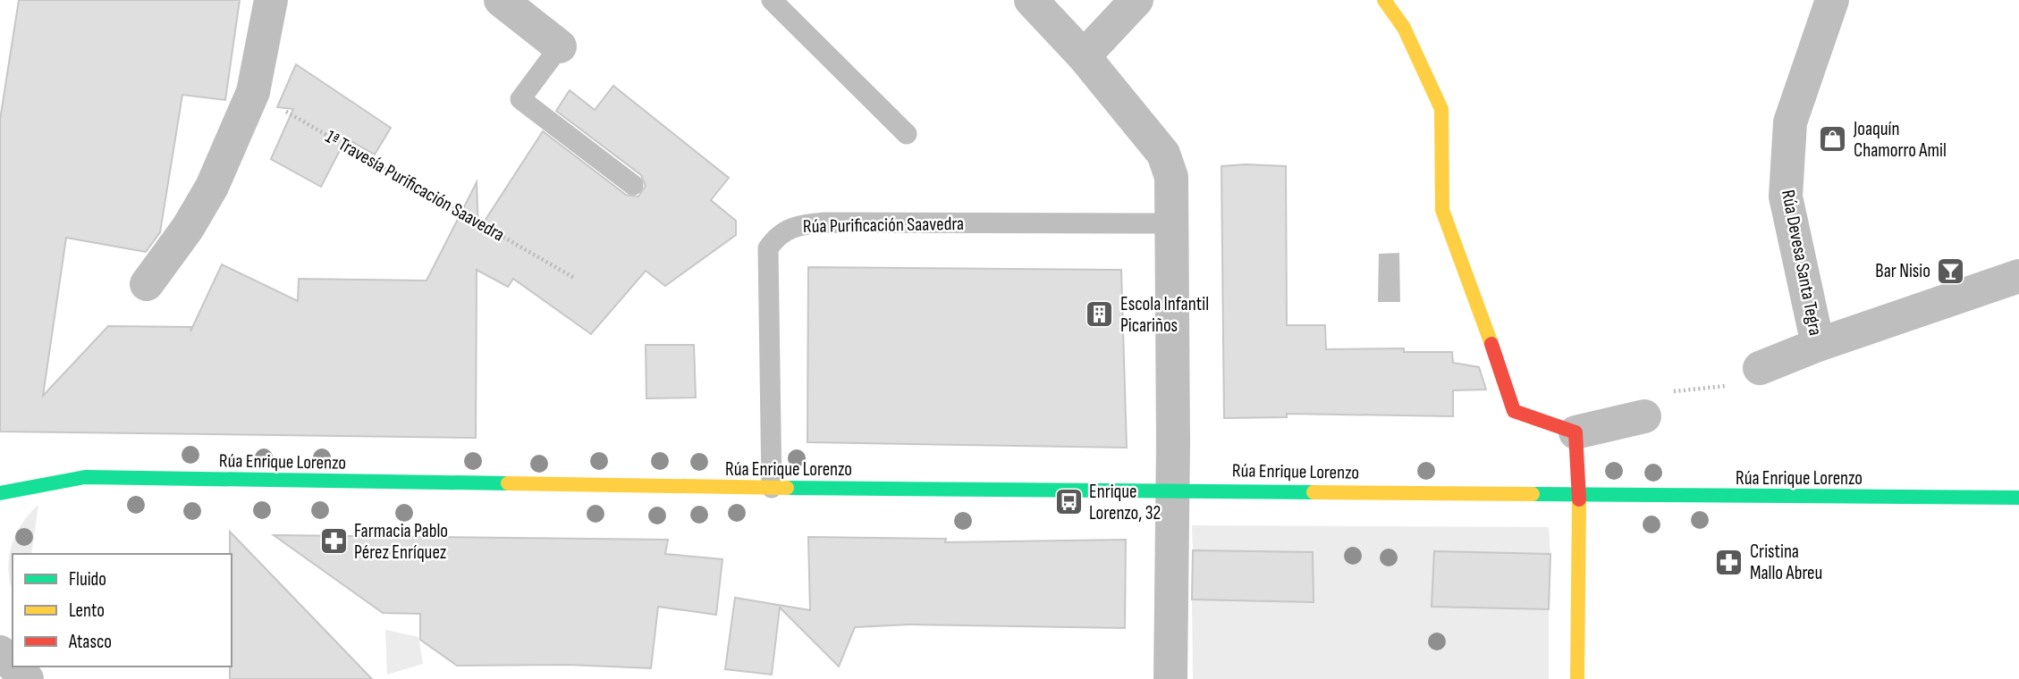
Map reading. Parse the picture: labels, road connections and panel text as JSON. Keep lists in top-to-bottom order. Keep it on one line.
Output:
{"streets":{"street":["Rúa Devesa Santa Tegra","Rúa Enrique Lorenzo"],"lane":["Rúa Purificación Saavedra"],"path":["1ª Travesía Purificación Saavedra"]},"crossings":[["Rúa Purificación Saavedra","Rúa Enrique Lorenzo"]],"places":{"shop":["Joaquín Chamorro Amil"],"bar":["Bar Nisio"],"building":["Escola Infantil Picariños"],"bus stop":["Enrique Lorenzo, 32"],"pharmacy":["Farmacia Pablo Pérez Enríquez","Cristina Mallo Abreu"]},"legend":["Fluido","Lento","Atasco"]}
